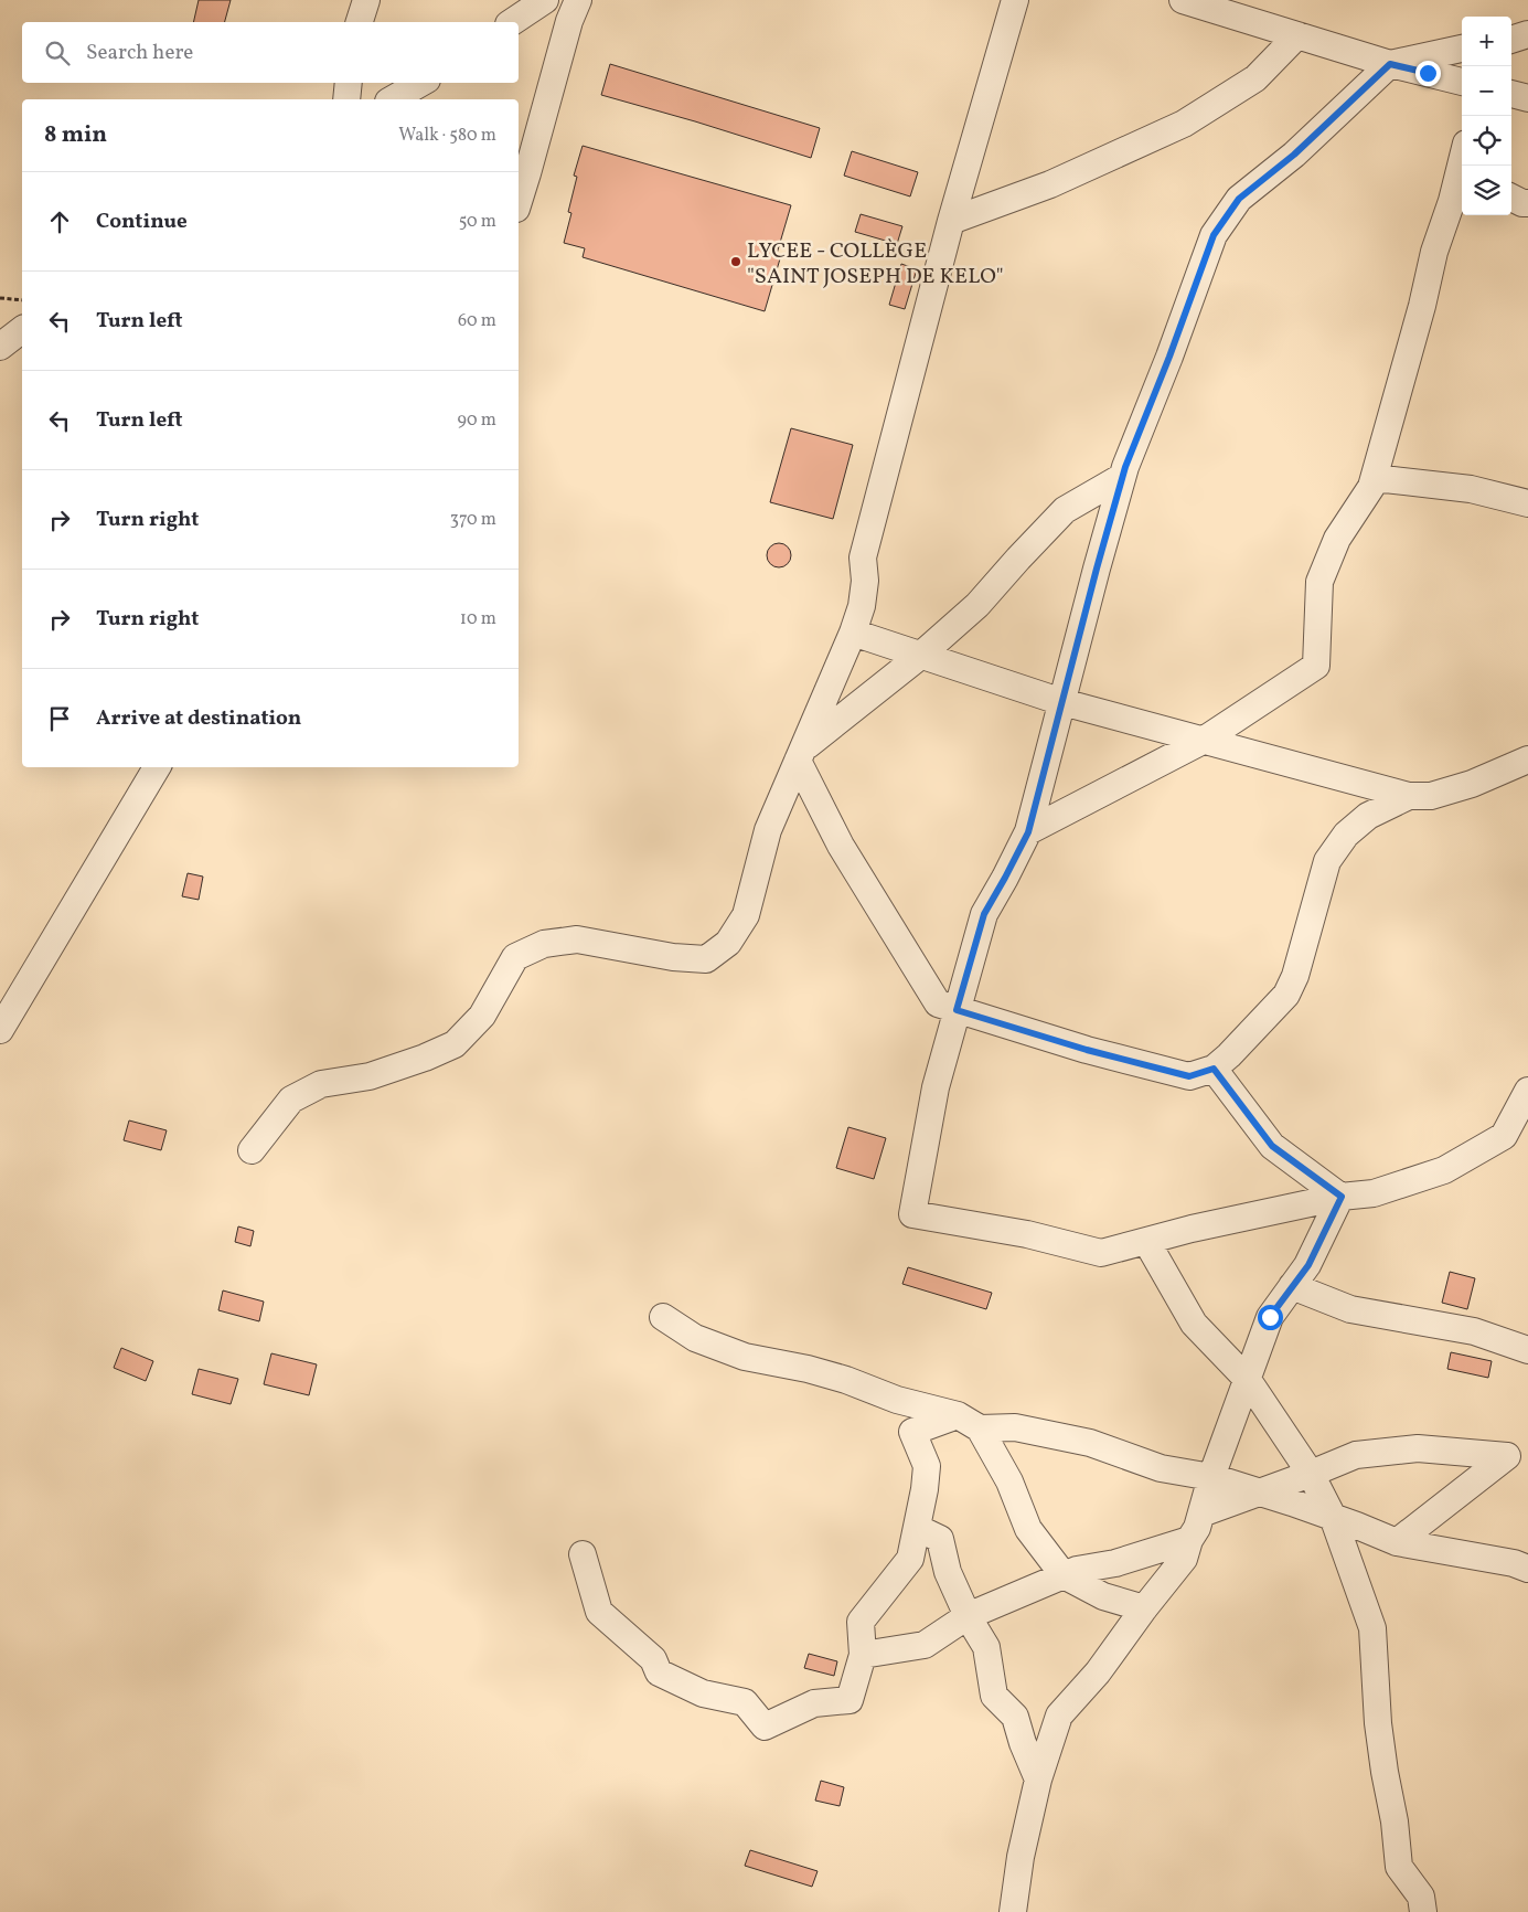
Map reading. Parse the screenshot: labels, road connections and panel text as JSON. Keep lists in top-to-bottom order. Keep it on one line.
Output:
{"places":["LYCEE - COLLÈGE \"SAINT JOSEPH DE KELO\""],"page":{"map_buttons":["+","−"],"search":"Search here","heading":["8 min","Walk · 580 m"],"list":[["Continue","50 m"],["Turn left","60 m"],["Turn left","90 m"],["Turn right","370 m"],["Turn right","10 m"],"Arrive at destination"]}}
